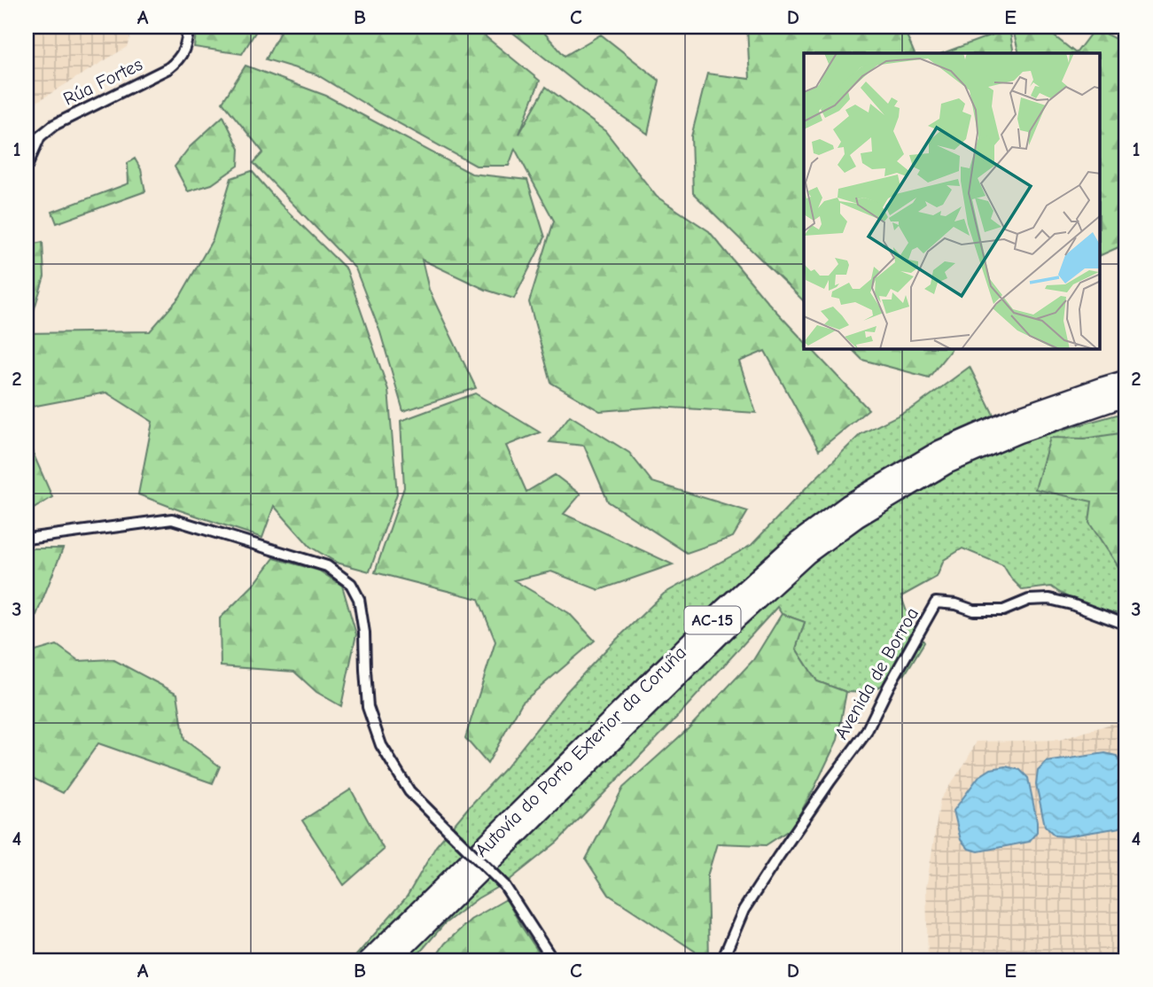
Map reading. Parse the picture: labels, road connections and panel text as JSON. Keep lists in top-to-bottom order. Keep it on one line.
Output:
{"streets":{"highway":["AC-15","Autovía do Porto Exterior da Coruña"],"street":["Rúa Fortes","Avenida de Borroa"]},"grid":{"columns":["A","B","C","D","E"],"rows":["1","2","3","4"]}}
